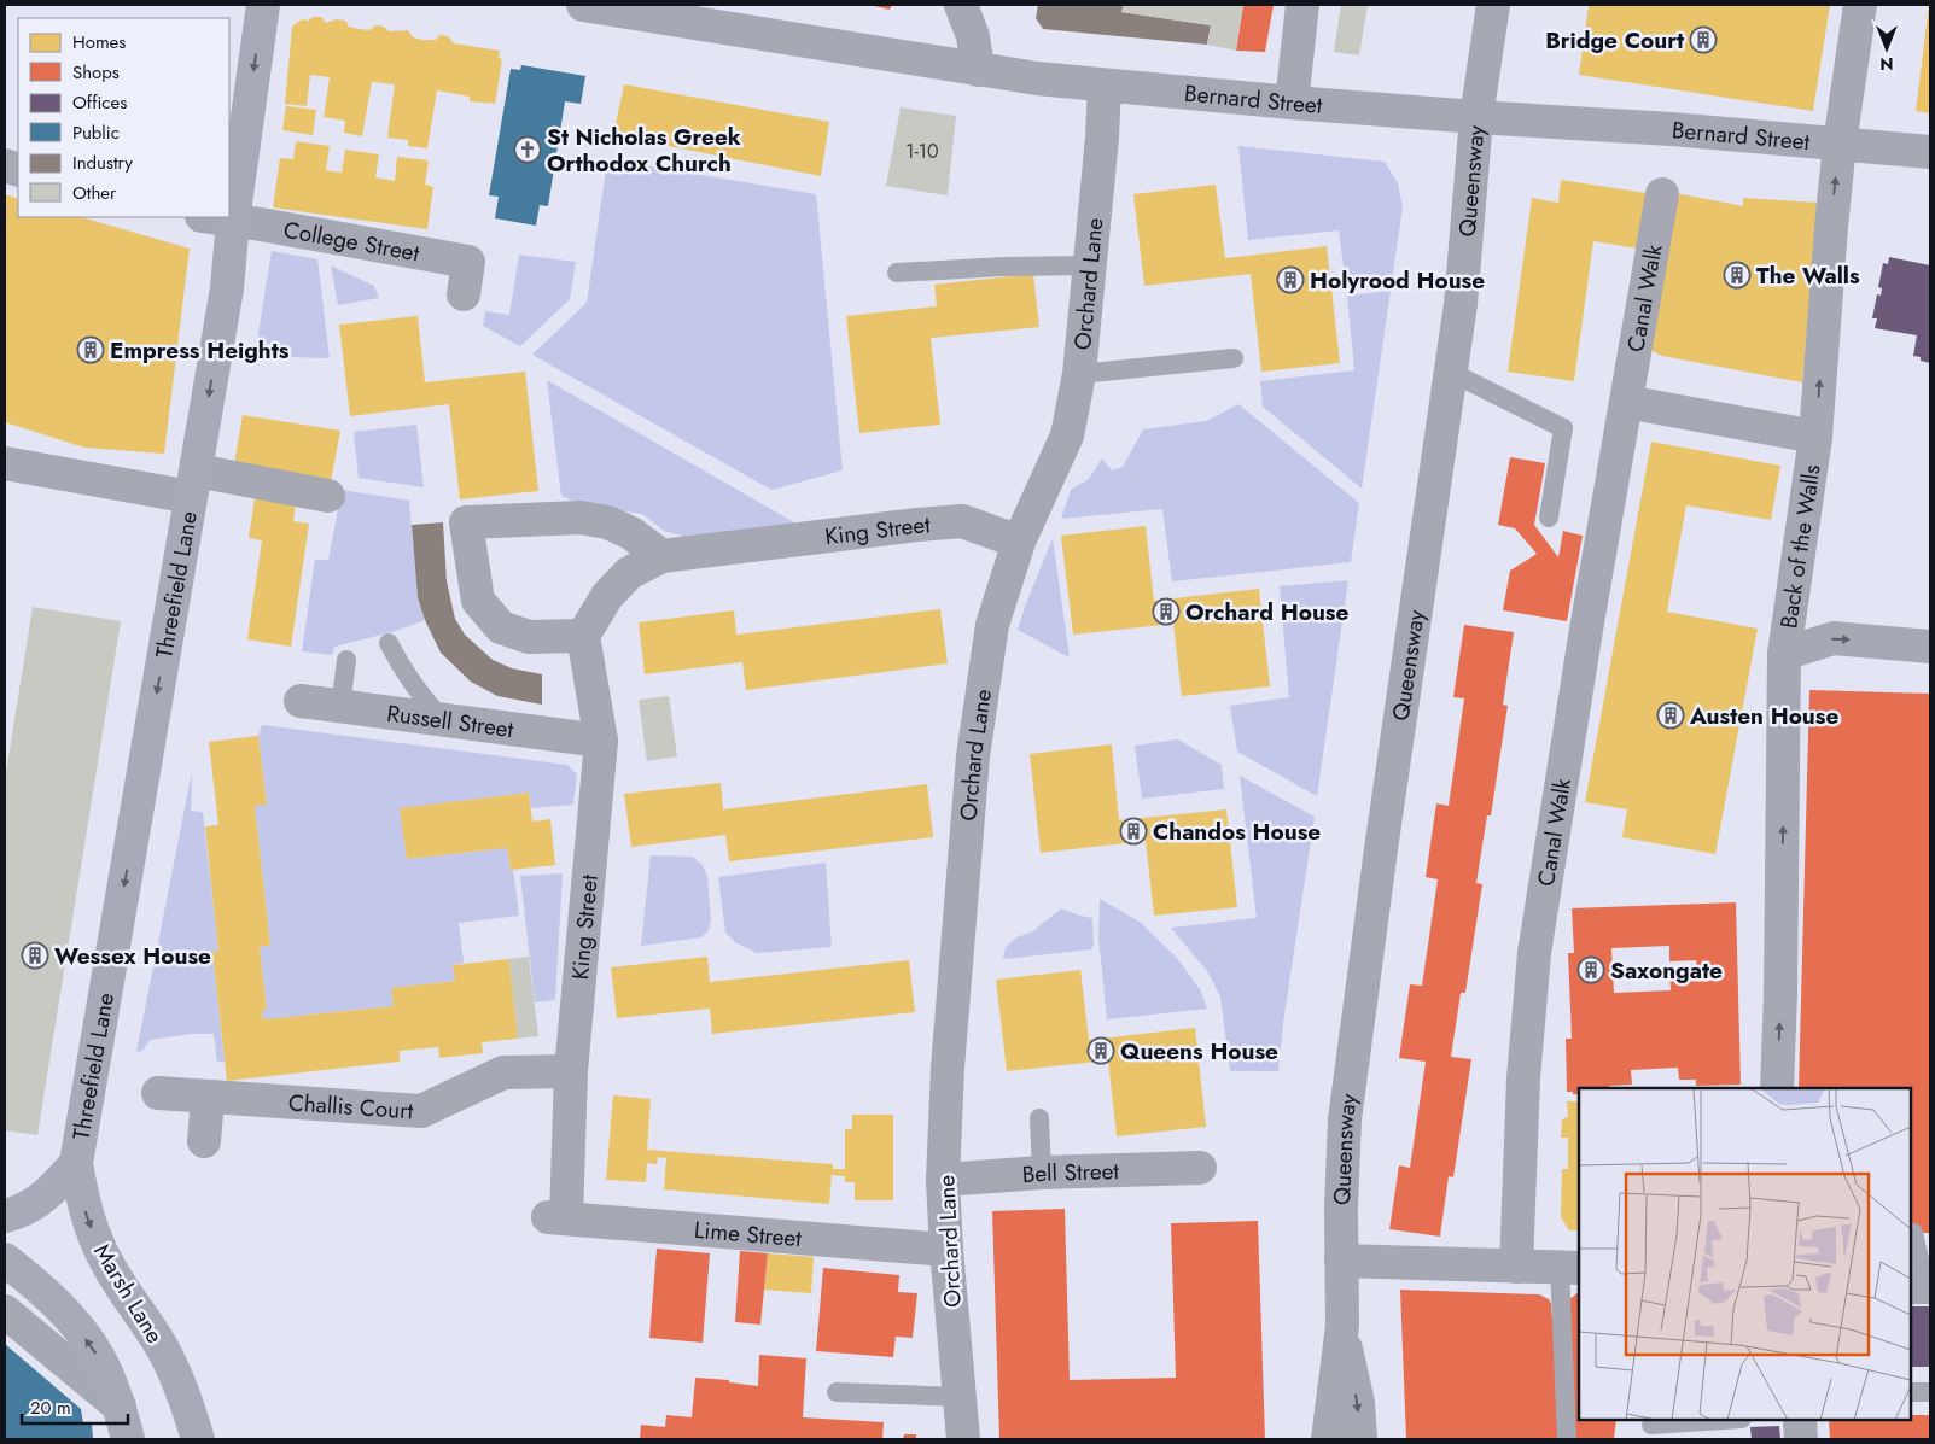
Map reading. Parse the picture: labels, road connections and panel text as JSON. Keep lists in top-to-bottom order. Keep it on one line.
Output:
{"streets":{"main road":["Threefield Lane","Marsh Lane"],"street":["Bernard Street","Queensway","College Street","Orchard Lane","Canal Walk","King Street","Back of the Walls","Russell Street","Challis Court","Bell Street","Lime Street"]},"crossings":[["Bernard Street","Queensway"],["Bernard Street","Orchard Lane"],["Bernard Street","Back of the Walls"],["College Street","Threefield Lane"],["Orchard Lane","King Street"],["Orchard Lane","Bell Street"],["Orchard Lane","Lime Street"],["King Street","Russell Street"],["King Street","Challis Court"],["King Street","Lime Street"],["Threefield Lane","Marsh Lane"]],"one_way":["Back of the Walls","Threefield Lane"],"places":{"building":["Bridge Court","The Walls","Holyrood House","Empress Heights","Orchard House","Austen House","Chandos House","Wessex House","Saxongate","Queens House"],"church":["St Nicholas Greek Orthodox Church"]},"house_numbers":["1-10"],"legend":["Homes","Shops","Offices","Public","Industry","Other"],"scale_bar":"20 m","north":"bottom"}
